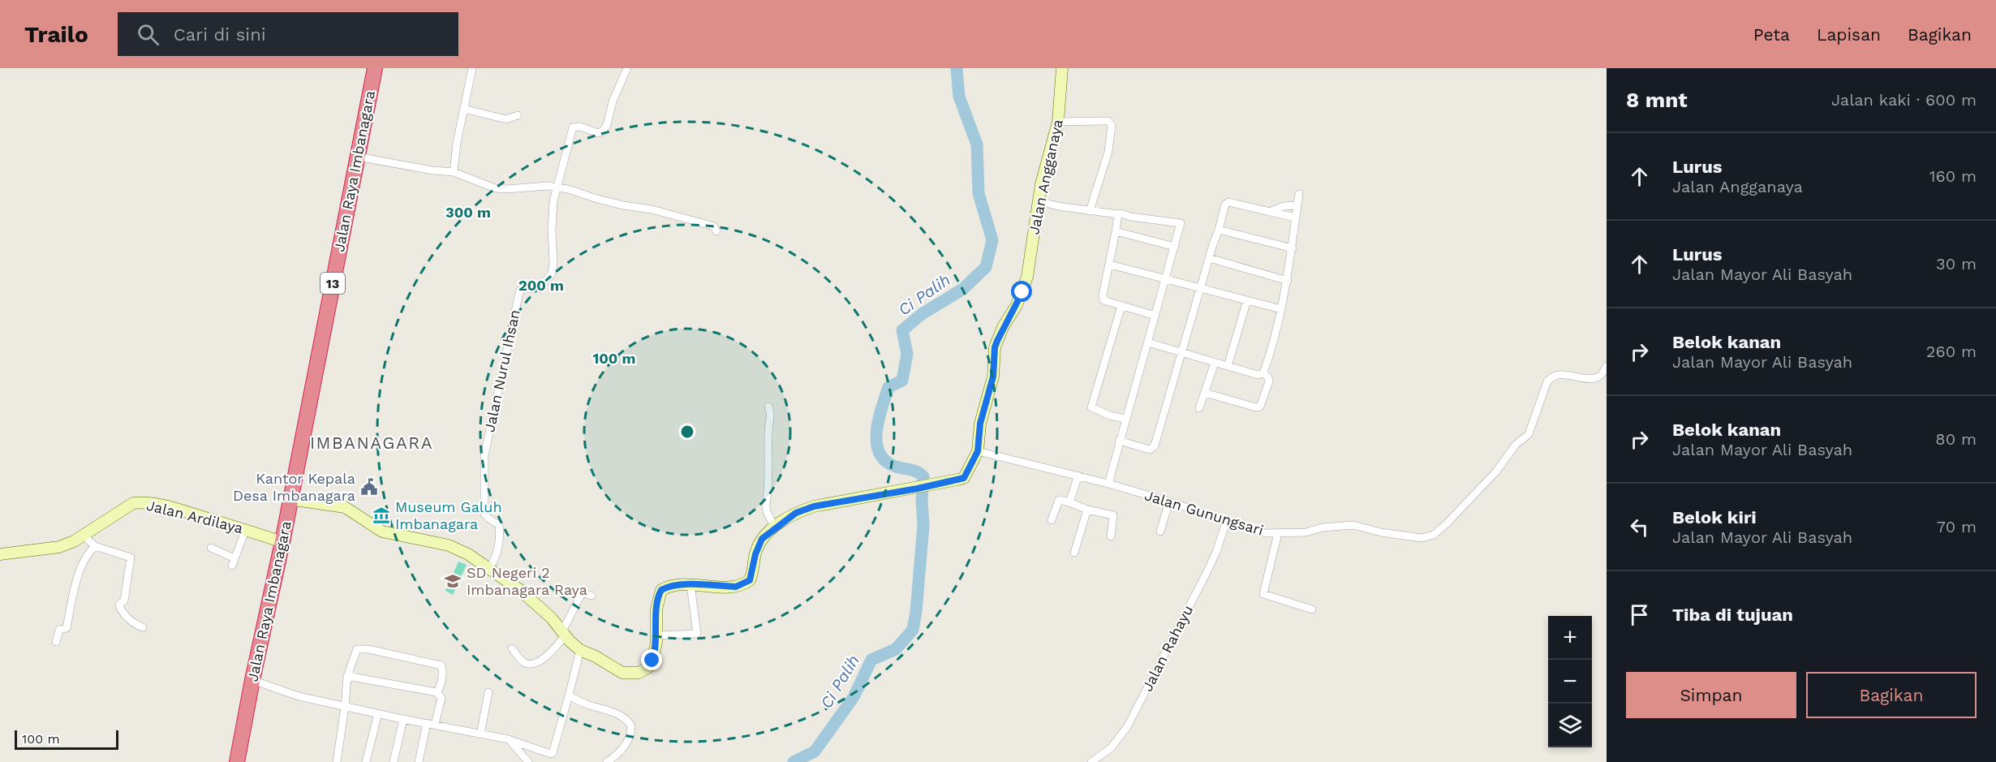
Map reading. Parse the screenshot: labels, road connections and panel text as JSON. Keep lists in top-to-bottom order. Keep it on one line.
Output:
{"streets":{"highway":["Jalan Raya Imbanagara","13"],"street":["Jalan Angganaya","Jalan Nurul Ihsan","Jalan Gunungsari","Jalan Ardilaya","Jalan Rahayu"]},"crossings":[["Jalan Raya Imbanagara","Jalan Ardilaya"],["Jalan Angganaya","Jalan Gunungsari"],["Jalan Gunungsari","Jalan Rahayu"]],"districts":["IMBANAGARA"],"water":["Ci Palih"],"places":{"public building":["Kantor Kepala Desa Imbanagara"],"museum":["Museum Galuh Imbanagara"],"school or university":["SD Negeri 2 Imbanagara Raya"]},"scale_bar":"100 m","page":{"header":"Trailo","search":"Cari di sini","nav":["Peta","Lapisan","Bagikan"],"heading":["8 mnt","Jalan kaki · 600 m"],"list":[["Lurus","Jalan Angganaya","160 m"],["Lurus","Jalan Mayor Ali Basyah","30 m"],["Belok kanan","Jalan Mayor Ali Basyah","260 m"],["Belok kanan","Jalan Mayor Ali Basyah","80 m"],["Belok kiri","Jalan Mayor Ali Basyah","70 m"],"Tiba di tujuan"],"map_buttons":["+","−"],"buttons":["Simpan","Bagikan"],"scale":"100 m"},"rings":["300 m","200 m","100 m"]}
